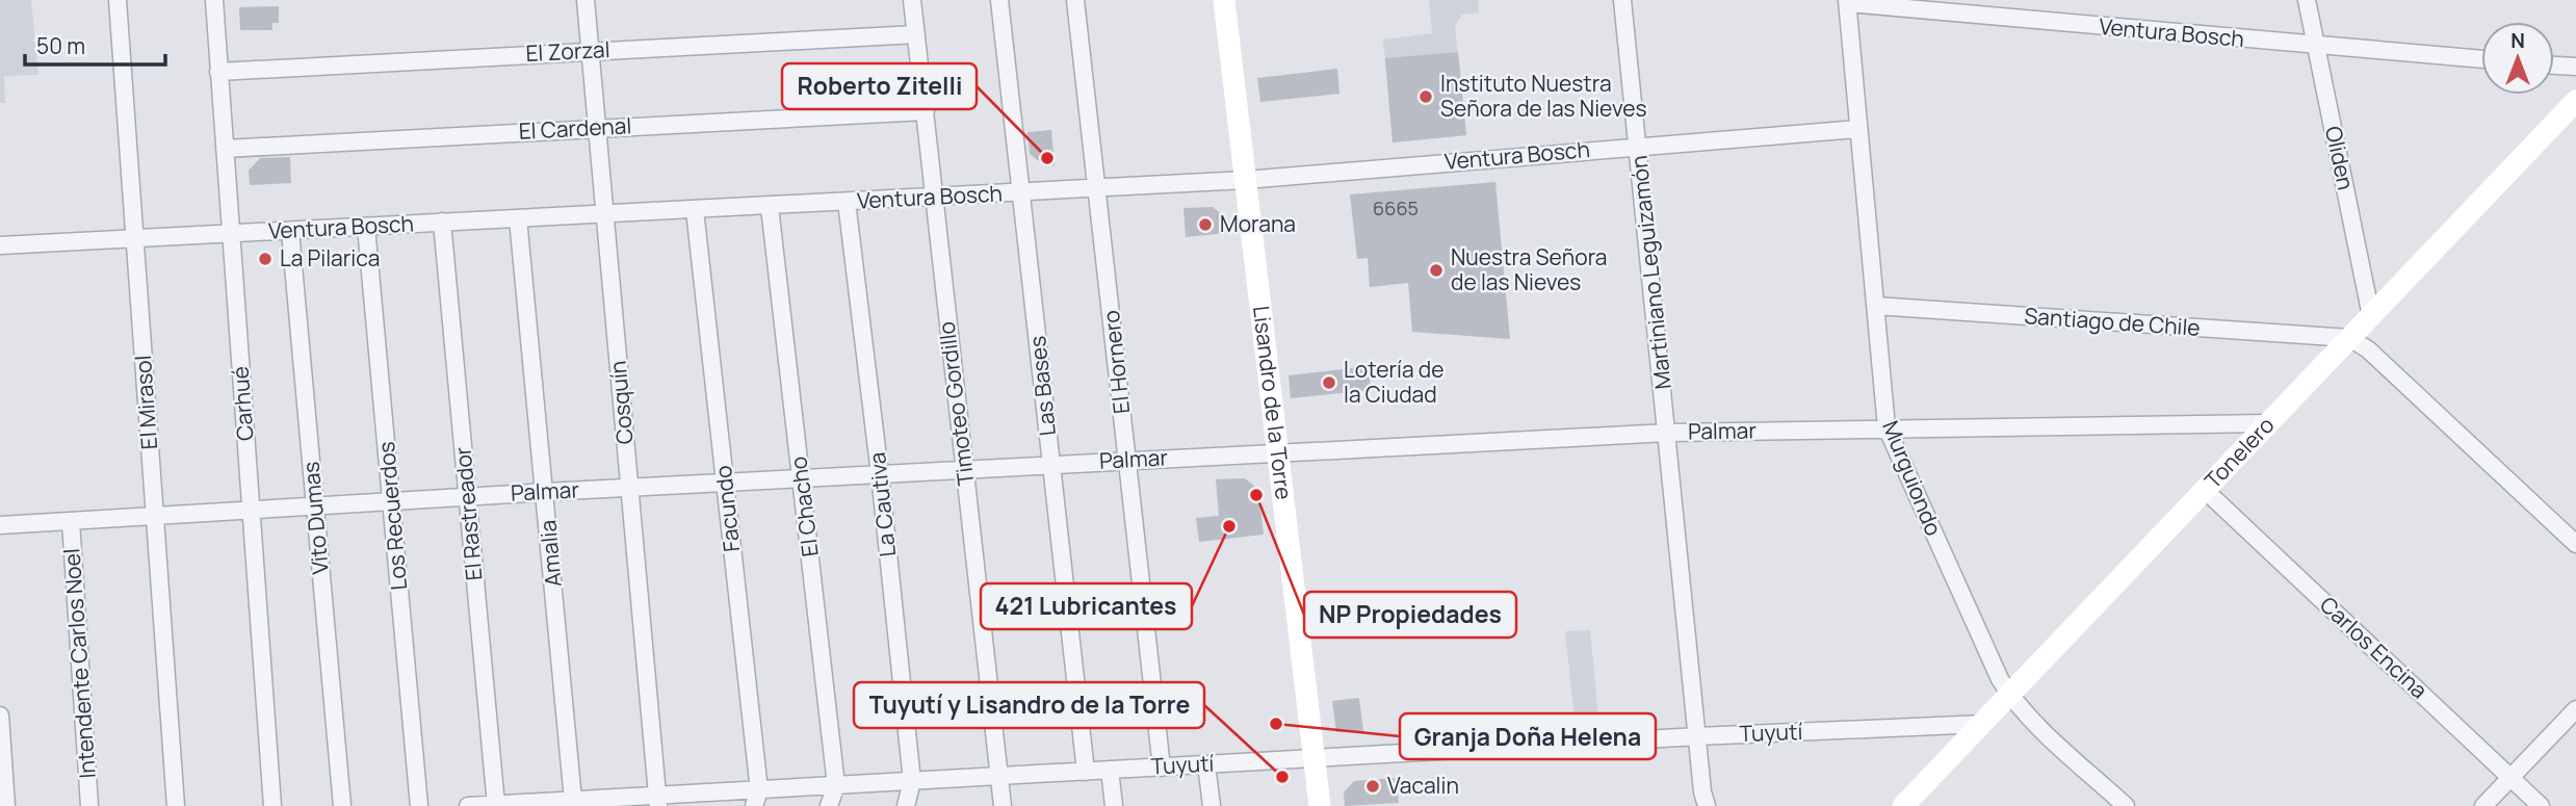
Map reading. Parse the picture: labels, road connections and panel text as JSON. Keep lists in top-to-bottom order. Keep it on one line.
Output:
{"streets":{"street":["Ventura Bosch","El Zorzal","El Cardenal","Oliden","Martiniano Leguizamón","Santiago de Chile","El Hornero","Las Bases","El Mirasol","Cosquín","Carhué","Timoteo Gordillo","Lisandro de la Torre","Palmar","Tonelero","Murguiondo","La Cautiva","El Chacho","Facundo","El Rastreador","Los Recuerdos","Vito Dumas","Amalia","Carlos Encina","Intendente Carlos Noel","Tuyutí"]},"crossings":[["Ventura Bosch","Oliden"],["Ventura Bosch","Martiniano Leguizamón"],["Ventura Bosch","El Hornero"],["Ventura Bosch","Las Bases"],["Ventura Bosch","El Mirasol"],["Ventura Bosch","Cosquín"],["Ventura Bosch","Carhué"],["Ventura Bosch","Timoteo Gordillo"],["Ventura Bosch","Lisandro de la Torre"],["Ventura Bosch","Murguiondo"],["Ventura Bosch","La Cautiva"],["Ventura Bosch","El Chacho"],["Ventura Bosch","Facundo"],["Ventura Bosch","El Rastreador"],["Ventura Bosch","Los Recuerdos"],["Ventura Bosch","Vito Dumas"],["Ventura Bosch","Amalia"],["El Zorzal","Cosquín"],["El Zorzal","Carhué"],["El Zorzal","Timoteo Gordillo"],["El Cardenal","Cosquín"],["El Cardenal","Carhué"],["El Cardenal","Timoteo Gordillo"],["Oliden","Tonelero"],["Martiniano Leguizamón","Palmar"],["Martiniano Leguizamón","Tuyutí"],["Santiago de Chile","Tonelero"],["Santiago de Chile","Murguiondo"],["El Hornero","Palmar"],["El Hornero","Tuyutí"],["Las Bases","Palmar"],["Las Bases","Tuyutí"],["El Mirasol","Palmar"],["Cosquín","Palmar"],["Cosquín","Tuyutí"],["Carhué","Palmar"],["Timoteo Gordillo","Palmar"],["Timoteo Gordillo","Tuyutí"],["Lisandro de la Torre","Palmar"],["Lisandro de la Torre","Tuyutí"],["Palmar","Tonelero"],["Palmar","Murguiondo"],["Palmar","La Cautiva"],["Palmar","El Chacho"],["Palmar","Facundo"],["Palmar","El Rastreador"],["Palmar","Los Recuerdos"],["Palmar","Vito Dumas"],["Palmar","Amalia"],["Palmar","Intendente Carlos Noel"],["Tonelero","Murguiondo"],["Tonelero","Carlos Encina"],["Tonelero","Tuyutí"],["La Cautiva","Tuyutí"],["El Chacho","Tuyutí"],["Facundo","Tuyutí"],["El Rastreador","Tuyutí"],["Amalia","Tuyutí"]],"places":["Instituto Nuestra Señora de las Nieves","Roberto Zitelli","Morana","La Pilarica","Nuestra Señora de las Nieves","Lotería de la Ciudad","NP Propiedades","421 Lubricantes","Granja Doña Helena","Tuyutí y Lisandro de la Torre","Vacalin"],"house_numbers":["6665"],"scale_bar":"50 m","north":"top"}
